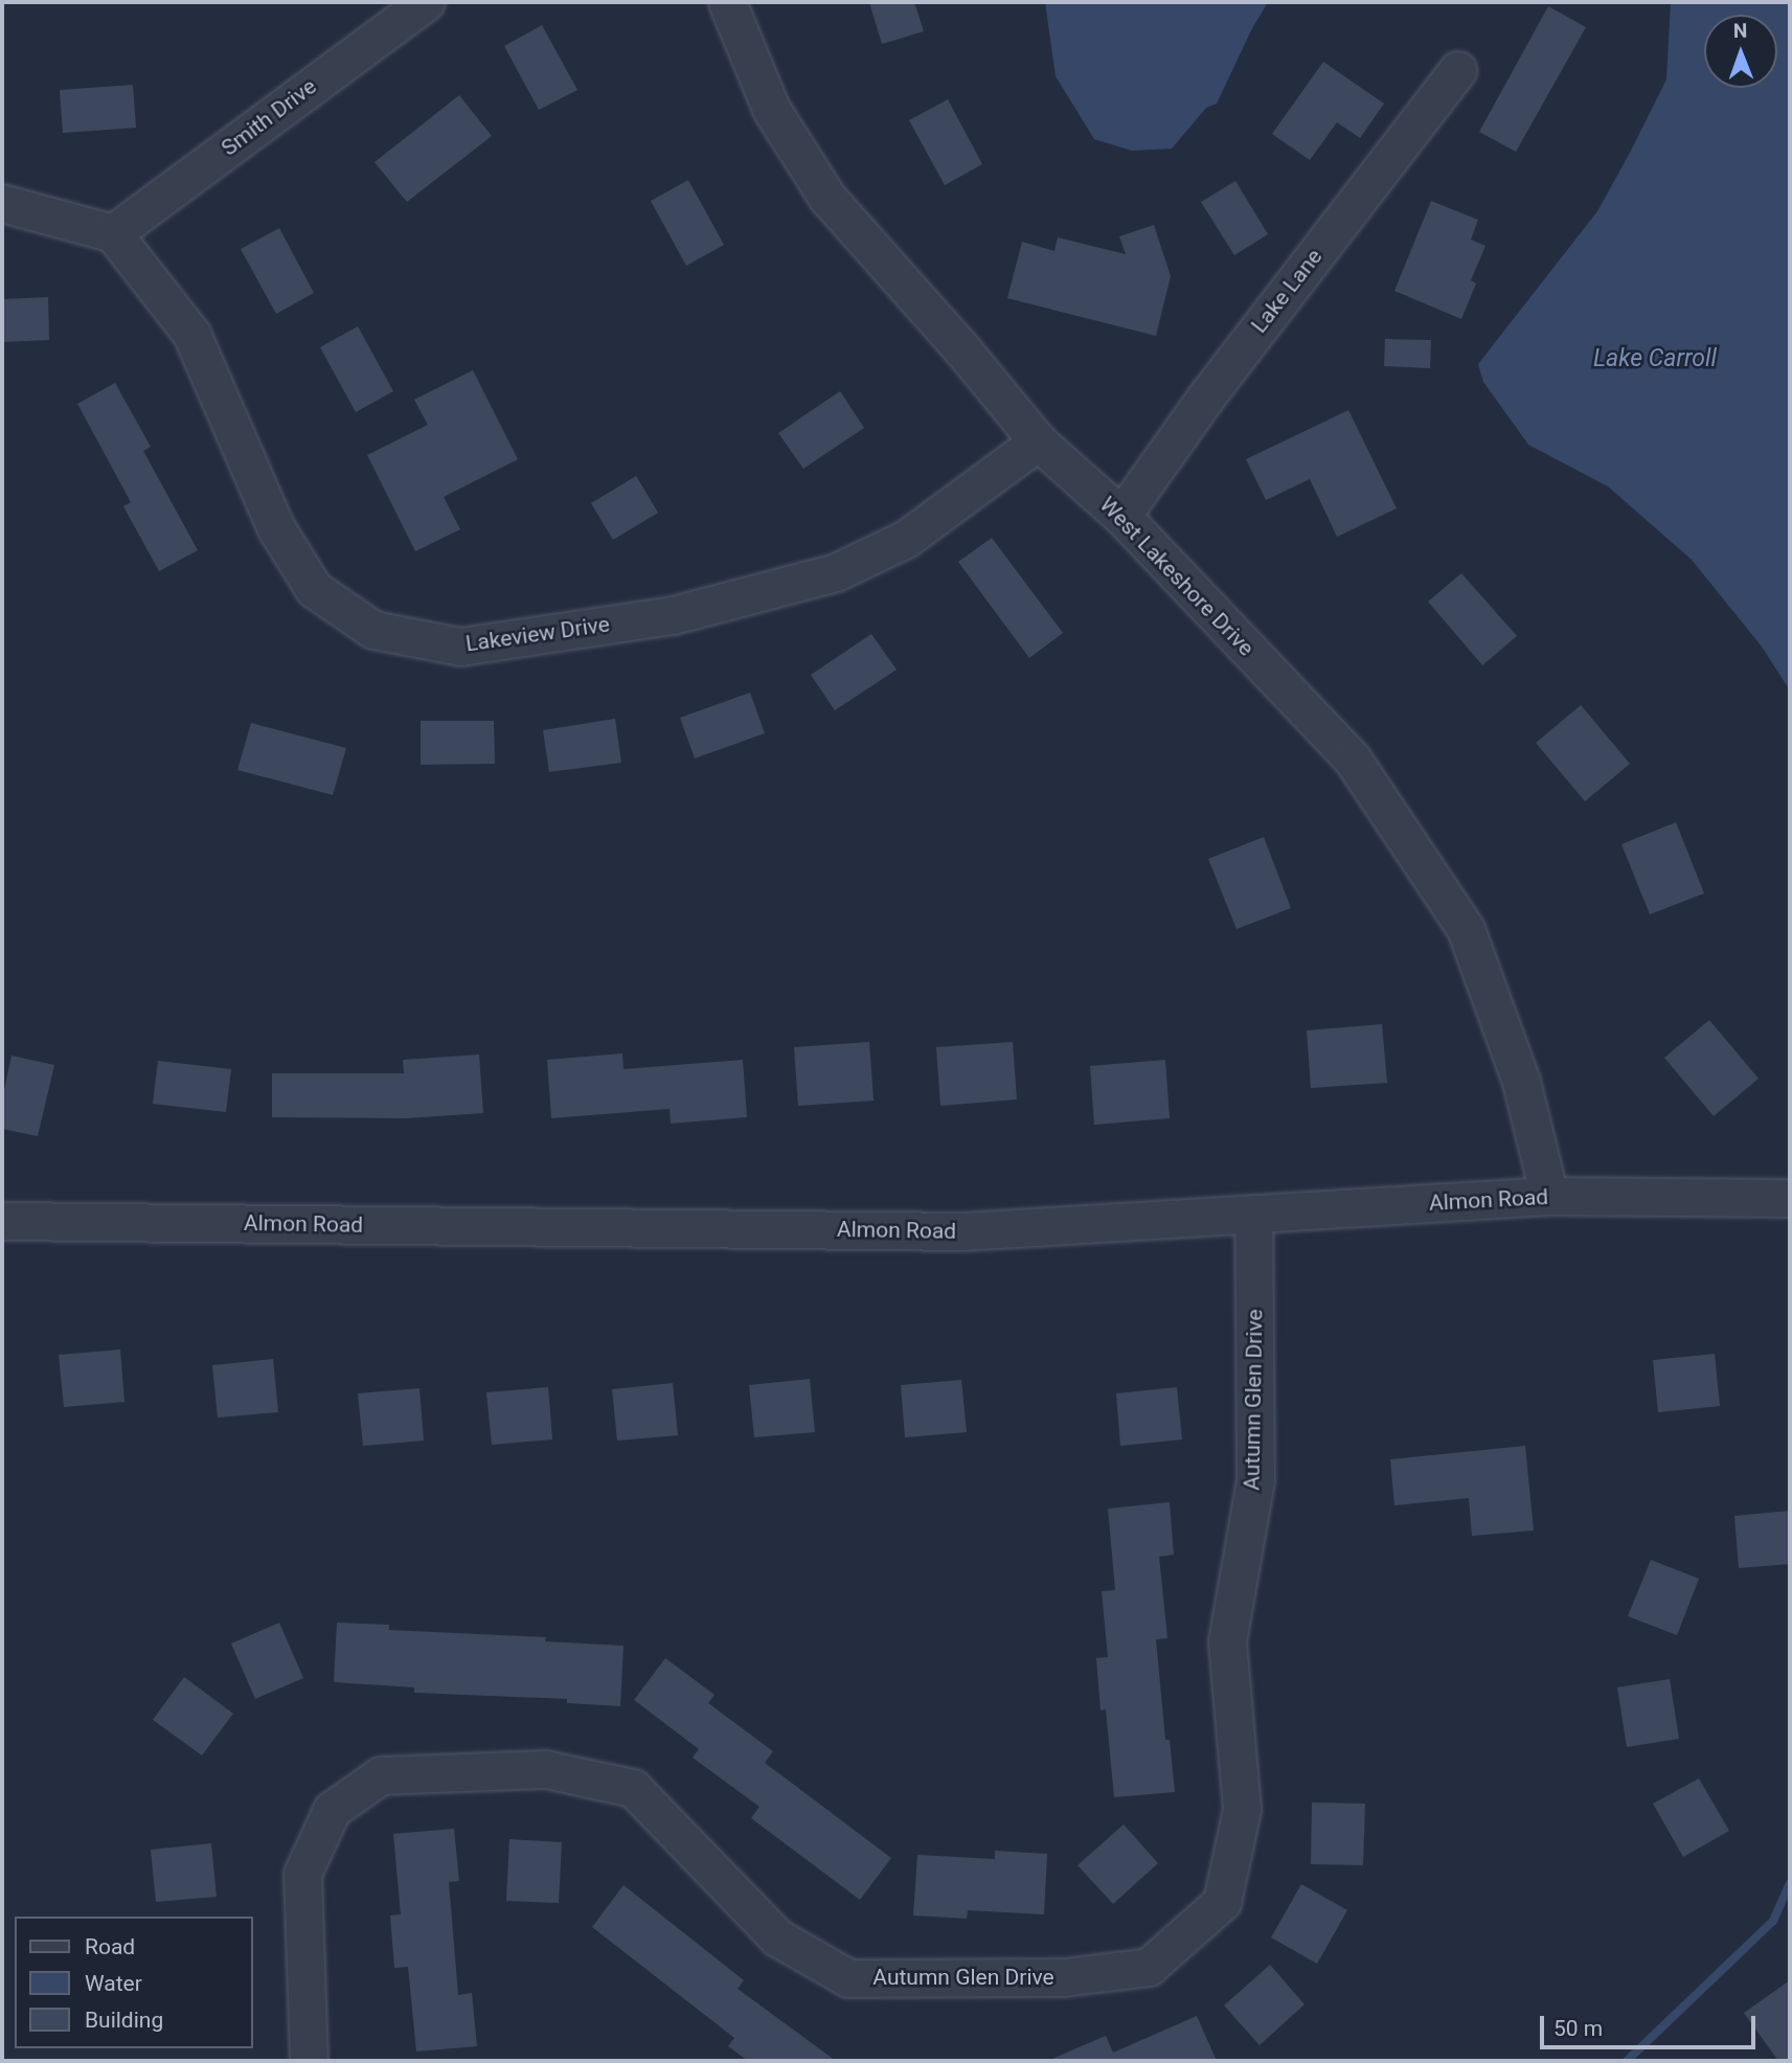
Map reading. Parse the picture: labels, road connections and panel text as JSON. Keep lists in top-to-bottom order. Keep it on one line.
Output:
{"streets":{"street":["Smith Drive","Lake Lane","West Lakeshore Drive","Lakeview Drive","Almon Road","Autumn Glen Drive"]},"crossings":[["Smith Drive","Lakeview Drive"],["Lake Lane","West Lakeshore Drive"],["West Lakeshore Drive","Lakeview Drive"],["West Lakeshore Drive","Almon Road"],["Almon Road","Autumn Glen Drive"]],"water":["Lake Carroll"],"legend":["Road","Water","Building"],"scale_bar":"50 m","north":"top"}
